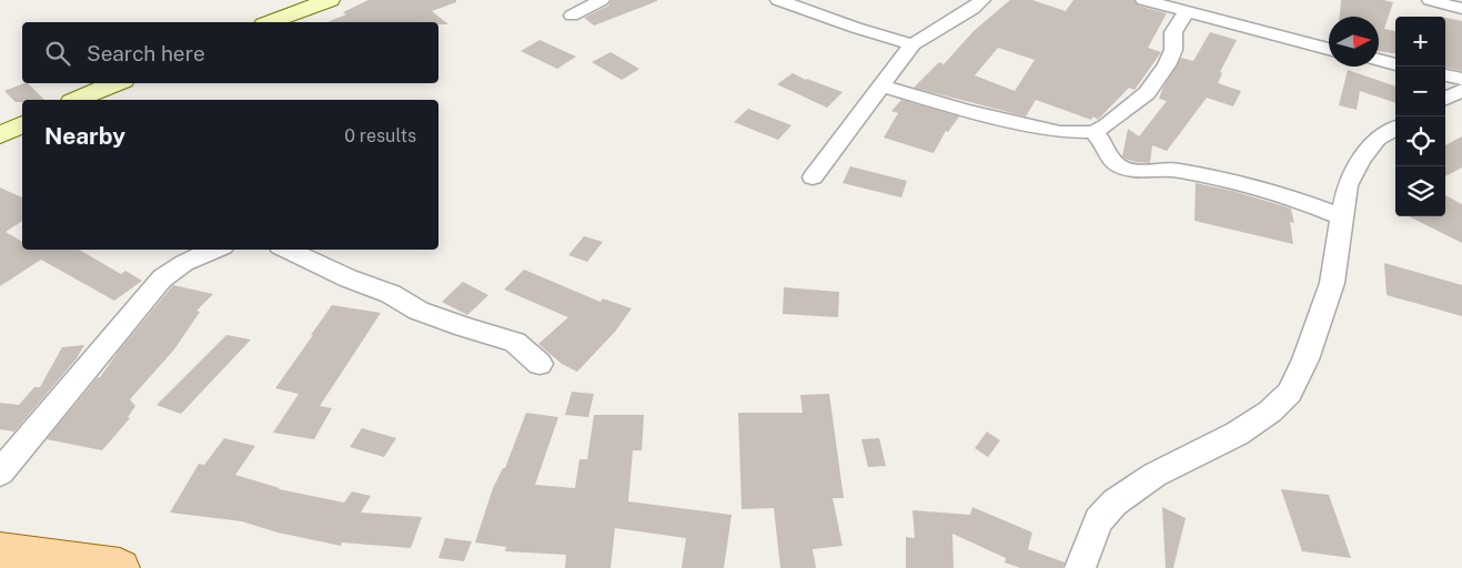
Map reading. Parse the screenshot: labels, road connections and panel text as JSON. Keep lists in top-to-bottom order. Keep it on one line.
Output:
{"north":"right","page":{"map_buttons":["+","−"],"search":"Search here","heading":["Nearby","0 results"]}}
